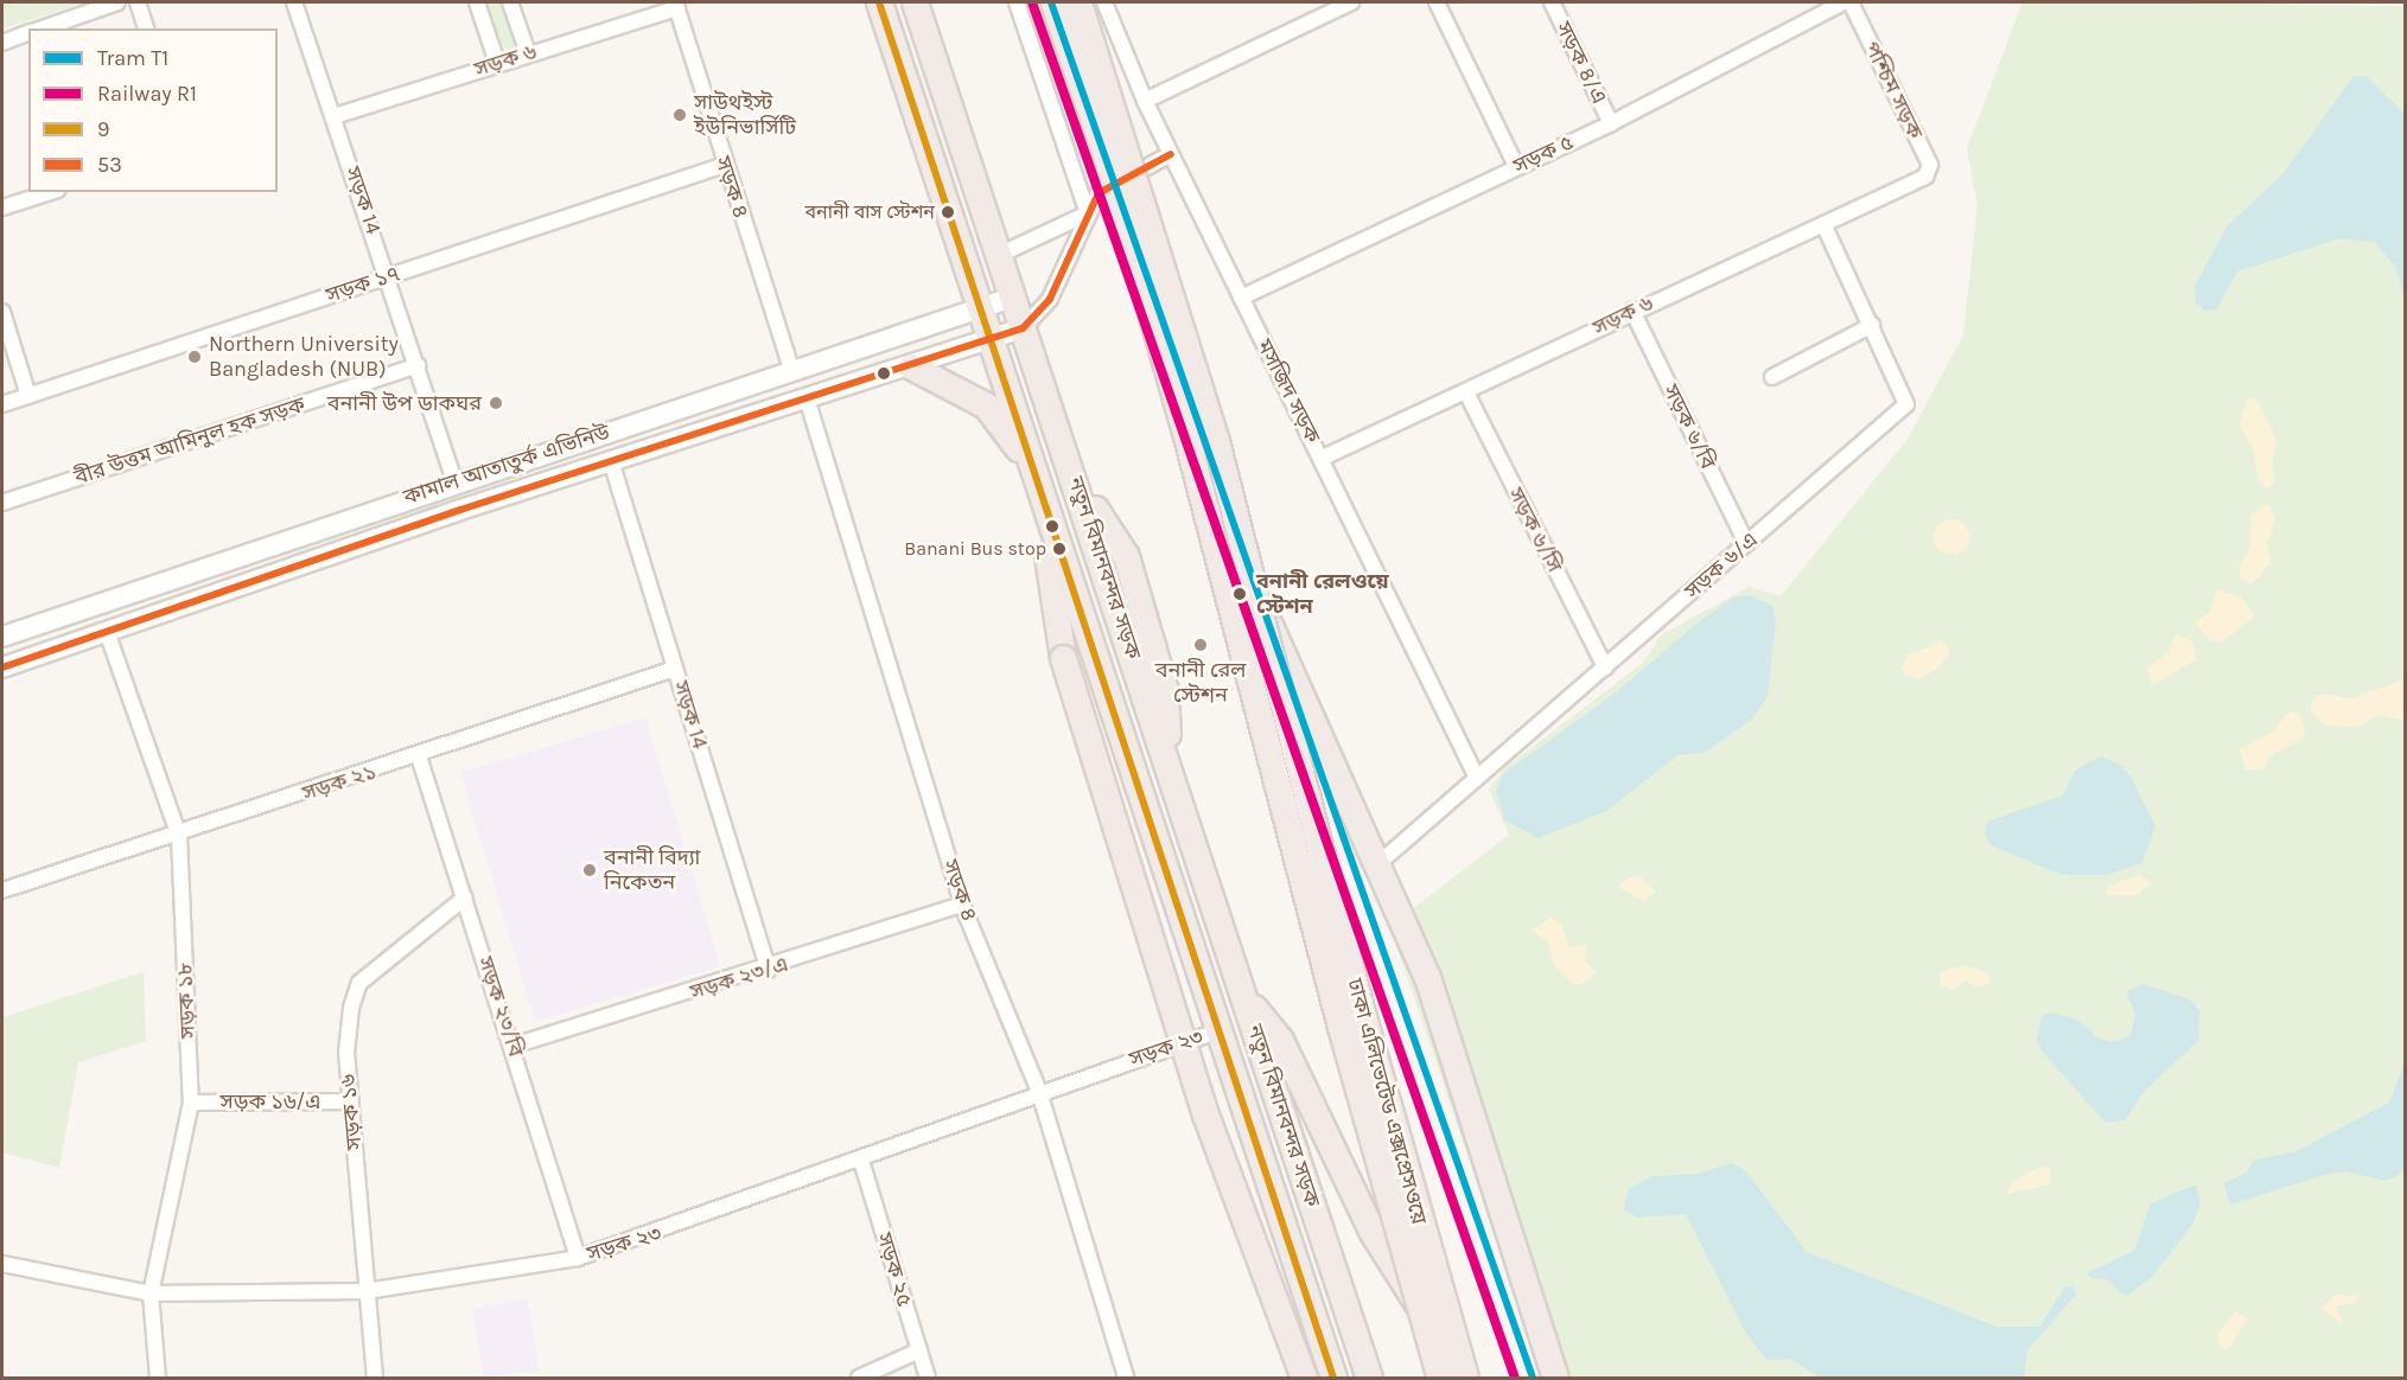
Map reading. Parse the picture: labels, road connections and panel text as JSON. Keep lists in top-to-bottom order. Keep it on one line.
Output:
{"streets":{"highway":["নতুন বিমানবন্দর সড়ক","ঢাকা এলিভেটেড এক্সপ্রেসওয়ে"],"main road":["কামাল আতাতুর্ক এভিনিউ"],"street":["সড়ক ৬","সড়ক ৪/এ","পশ্চিম সড়ক","সড়ক ৫","সড়ক ৪","সড়ক 14","সড়ক ১৭","মসজিদ সড়ক","সড়ক ৬/বি","বীর উত্তম আমিনুল হক সড়ক","সড়ক ৬/সি","সড়ক ৬/এ","সড়ক ২১","সড়ক ২৩/এ","সড়ক ১৮","সড়ক ২৩/বি","সড়ক ২৩","সড়ক ১৬/এ","সড়ক ১৬","সড়ক ২৫"]},"crossings":[["সড়ক ৬","পশ্চিম সড়ক"],["সড়ক ৬","সড়ক ৪"],["সড়ক ৬","সড়ক 14"],["সড়ক ৬","মসজিদ সড়ক"],["সড়ক ৬","সড়ক ৬/বি"],["সড়ক ৬","সড়ক ৬/সি"],["সড়ক ৬","সড়ক ৬/এ"],["সড়ক ৪/এ","সড়ক ৫"],["সড়ক ৫","মসজিদ সড়ক"],["সড়ক ৪","সড়ক ১৭"],["সড়ক ৪","কামাল আতাতুর্ক এভিনিউ"],["সড়ক ৪","সড়ক ২৩/এ"],["সড়ক ৪","সড়ক ২৩"],["সড়ক 14","সড়ক ১৭"],["সড়ক 14","বীর উত্তম আমিনুল হক সড়ক"],["সড়ক 14","কামাল আতাতুর্ক এভিনিউ"],["সড়ক 14","সড়ক ২১"],["সড়ক 14","সড়ক ২৩/এ"],["মসজিদ সড়ক","সড়ক ৬/এ"],["সড়ক ৬/বি","সড়ক ৬/এ"],["কামাল আতাতুর্ক এভিনিউ","নতুন বিমানবন্দর সড়ক"],["কামাল আতাতুর্ক এভিনিউ","সড়ক ১৮"],["সড়ক ৬/সি","সড়ক ৬/এ"],["নতুন বিমানবন্দর সড়ক","সড়ক ২৩"],["সড়ক ২১","সড়ক ১৮"],["সড়ক ২১","সড়ক ২৩/বি"],["সড়ক ২৩/এ","সড়ক ২৩/বি"],["সড়ক ১৮","সড়ক ২৩"],["সড়ক ১৮","সড়ক ১৬/এ"],["সড়ক ২৩/বি","সড়ক ২৩"],["সড়ক ২৩/বি","সড়ক ১৬"],["সড়ক ২৩","সড়ক ১৬"],["সড়ক ২৩","সড়ক ২৫"],["সড়ক ১৬/এ","সড়ক ১৬"]],"places":["সাউথইস্ট ইউনিভার্সিটি","বনানী বাস স্টেশন","Northern University Bangladesh (NUB)","বনানী উপ ডাকঘর","Banani Bus stop","বনানী রেলওয়ে স্টেশন","বনানী রেল স্টেশন","বনানী বিদ্যা নিকেতন"],"lines":["tram line T1","rail line R1","transit line 9","transit line 53"],"legend":["Tram T1","Railway R1","9","53"]}
